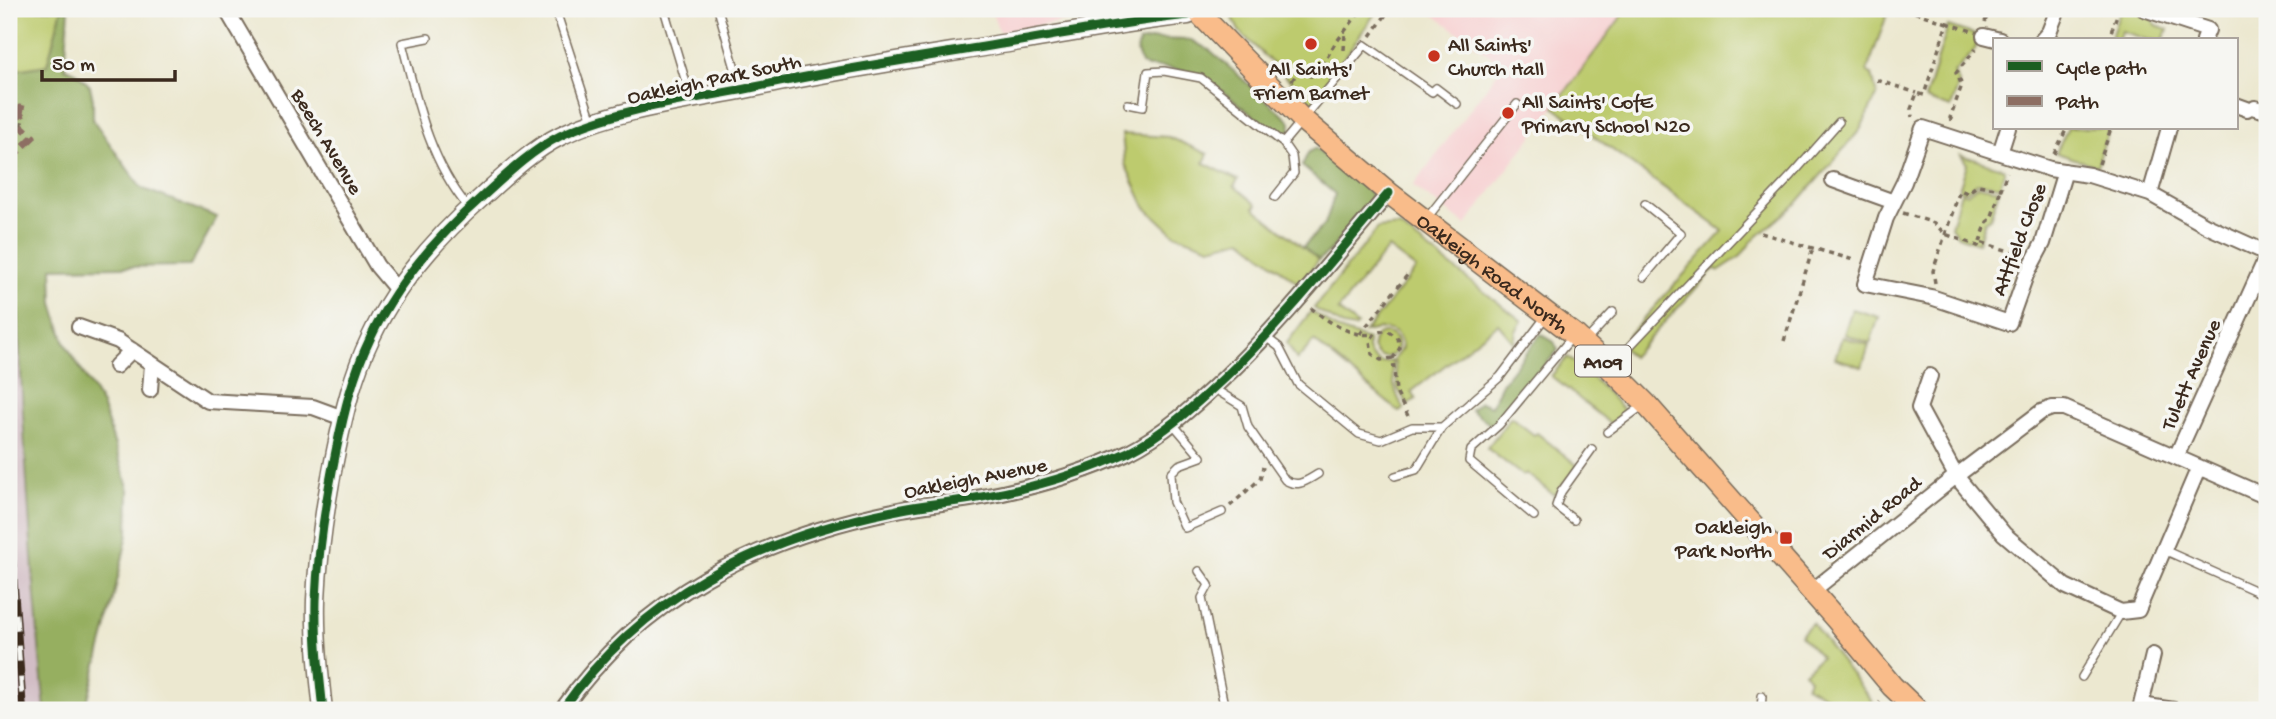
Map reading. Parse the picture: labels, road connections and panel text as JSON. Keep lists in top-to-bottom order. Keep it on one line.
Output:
{"streets":{"main road":["Oakleigh Road North","A109"],"street":["Oakleigh Park South","Beech Avenue","Attfield Close","Tulett Avenue","Oakleigh Avenue","Diarmid Road"]},"crossings":[["Oakleigh Park South","Beech Avenue"],["Oakleigh Park South","Oakleigh Road North"],["Oakleigh Road North","Oakleigh Avenue"],["Oakleigh Road North","Diarmid Road"],["Tulett Avenue","Diarmid Road"]],"places":{"other":["All Saints' Friern Barnet","All Saints' Church Hall","All Saints' CofE Primary School N20"],"transit":["Oakleigh Park North"]},"legend":["Cycle path","Path"],"scale_bar":"50 m"}
